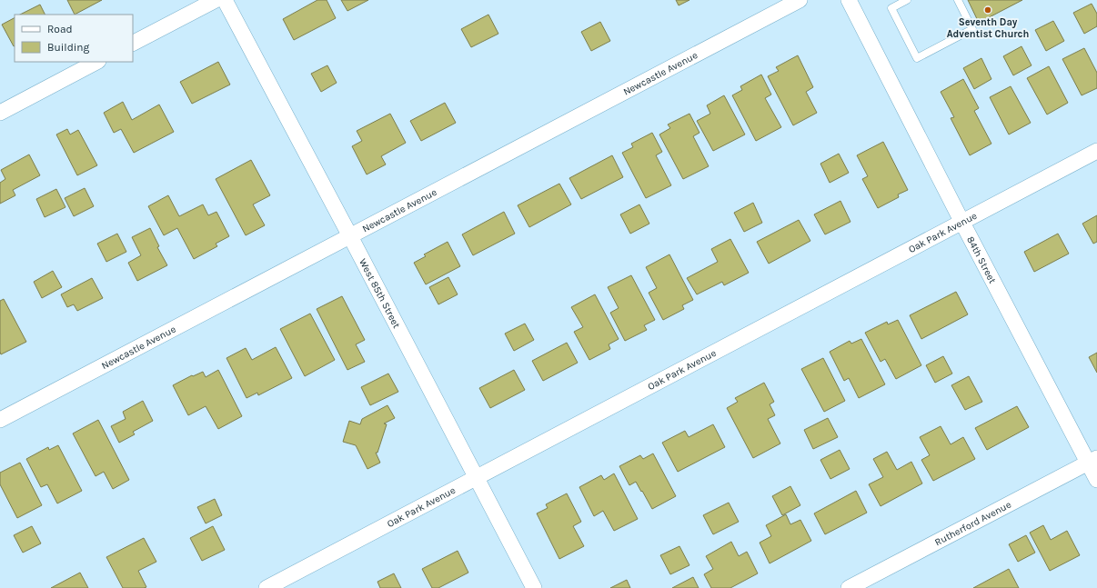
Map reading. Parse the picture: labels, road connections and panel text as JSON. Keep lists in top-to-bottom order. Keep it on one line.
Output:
{"streets":{"street":["Newcastle Avenue","Oak Park Avenue","84th Street","West 85th Street","Rutherford Avenue"]},"crossings":[["Newcastle Avenue","West 85th Street"],["Oak Park Avenue","84th Street"],["Oak Park Avenue","West 85th Street"],["84th Street","Rutherford Avenue"]],"places":["Seventh Day Adventist Church"],"legend":["Road","Building"]}
